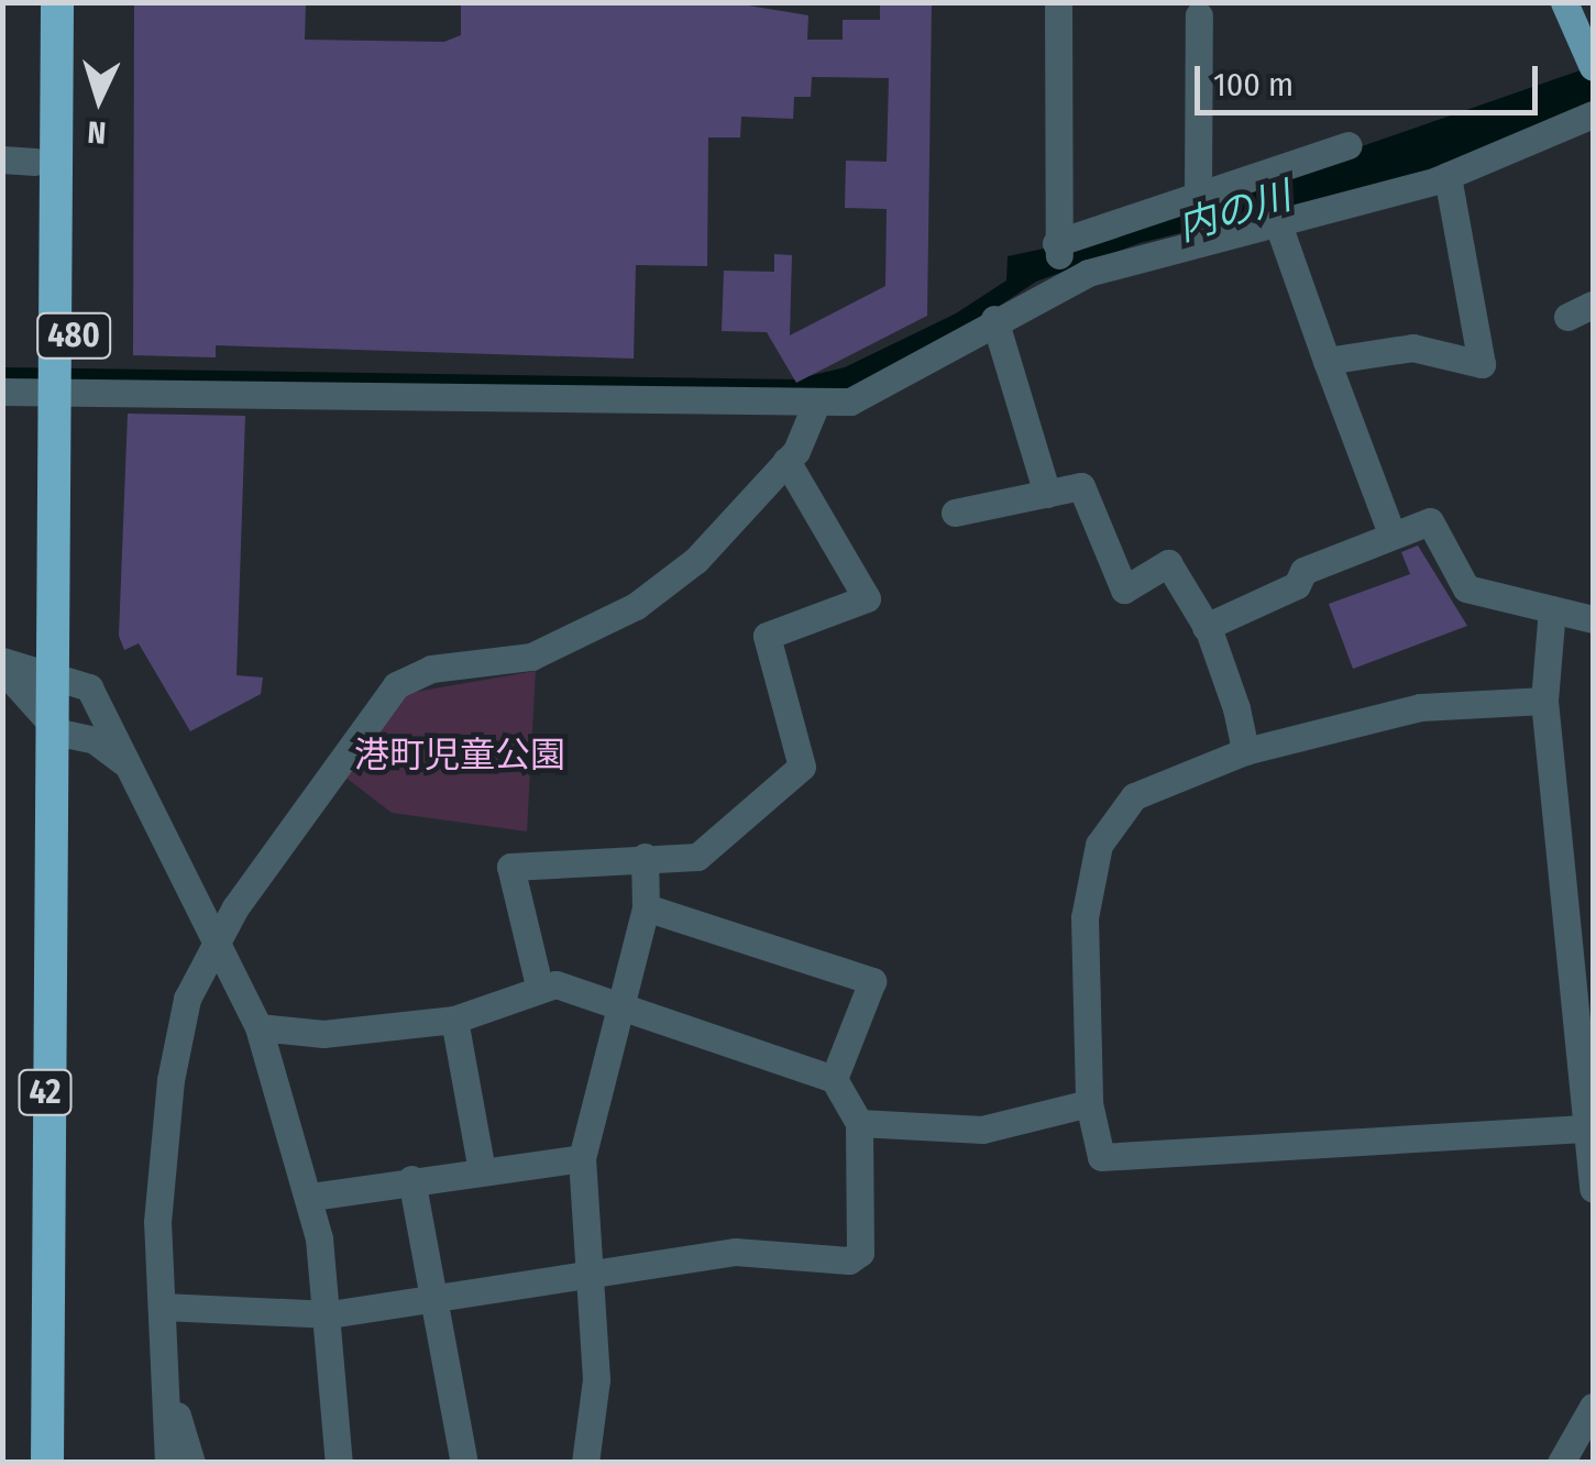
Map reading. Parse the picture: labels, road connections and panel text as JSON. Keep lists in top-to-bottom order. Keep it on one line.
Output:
{"streets":{"highway":["480","42"]},"crossings":[["480","42"]],"water":["内の川"],"parks":["港町児童公園"],"scale_bar":"100 m","north":"bottom"}
